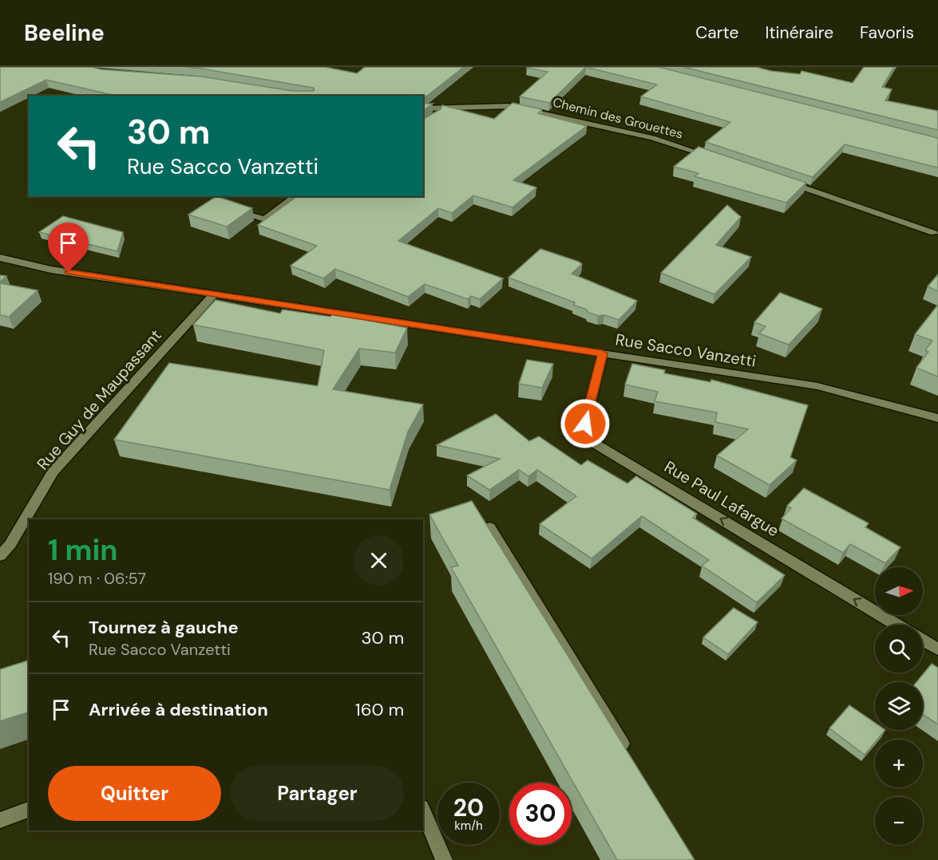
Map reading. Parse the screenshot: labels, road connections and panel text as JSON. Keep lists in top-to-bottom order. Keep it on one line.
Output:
{"streets":{"street":["Chemin des Grouettes","Rue Sacco Vanzetti","Rue Guy de Maupassant","Rue Paul Lafargue"]},"crossings":[["Rue Sacco Vanzetti","Rue Guy de Maupassant"],["Rue Sacco Vanzetti","Rue Paul Lafargue"]],"one_way":["Rue Paul Lafargue"],"north":"right","page":{"header":"Beeline","nav":["Carte","Itinéraire","Favoris"],"turn":["30 m","Rue Sacco Vanzetti"],"heading":["1 min","190 m · 06:57"],"map_buttons":["+","−"],"list":[{"name":"Tournez à gauche","note":"Rue Sacco Vanzetti","value":"30 m"},{"name":"Arrivée à destination","value":"160 m"}],"buttons":["Quitter","Partager"],"speed":"20 km/h","limit":"30"}}
